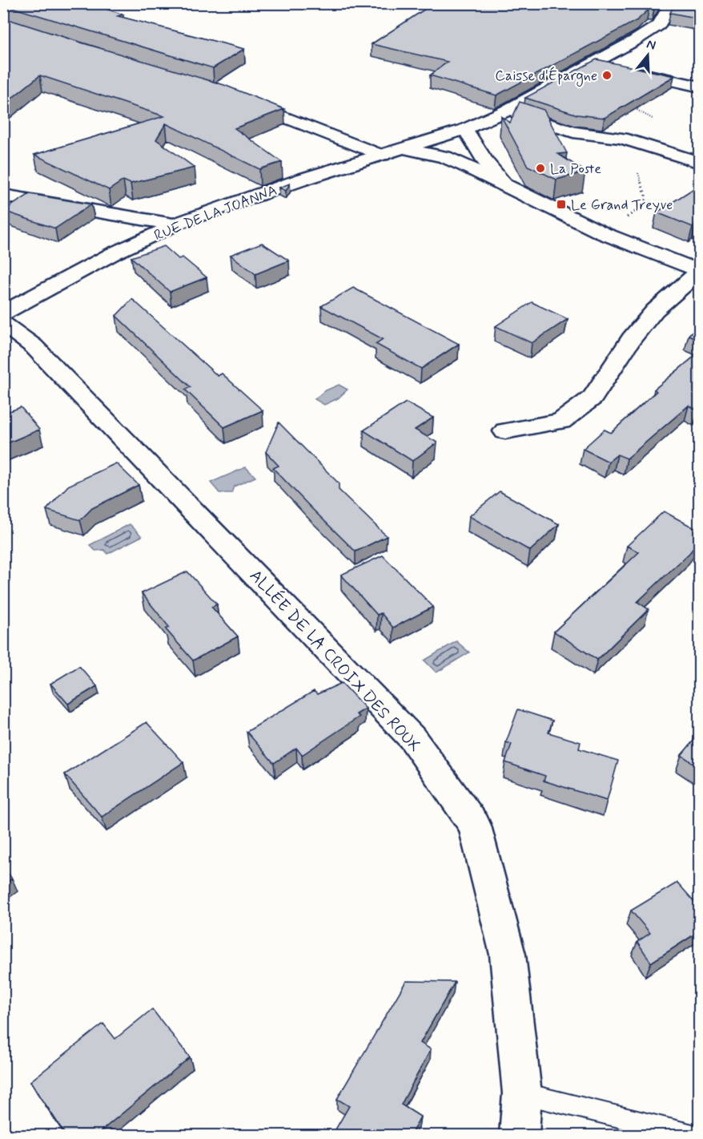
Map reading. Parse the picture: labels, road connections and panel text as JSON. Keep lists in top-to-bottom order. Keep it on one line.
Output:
{"streets":{"street":["RUE DE LA JOANNA","ALLÉE DE LA CROIX DES ROUX"]},"places":{"other":["Caisse d'Épargne","La Poste"],"transit":["Le Grand Treyve"]},"north":"top"}
